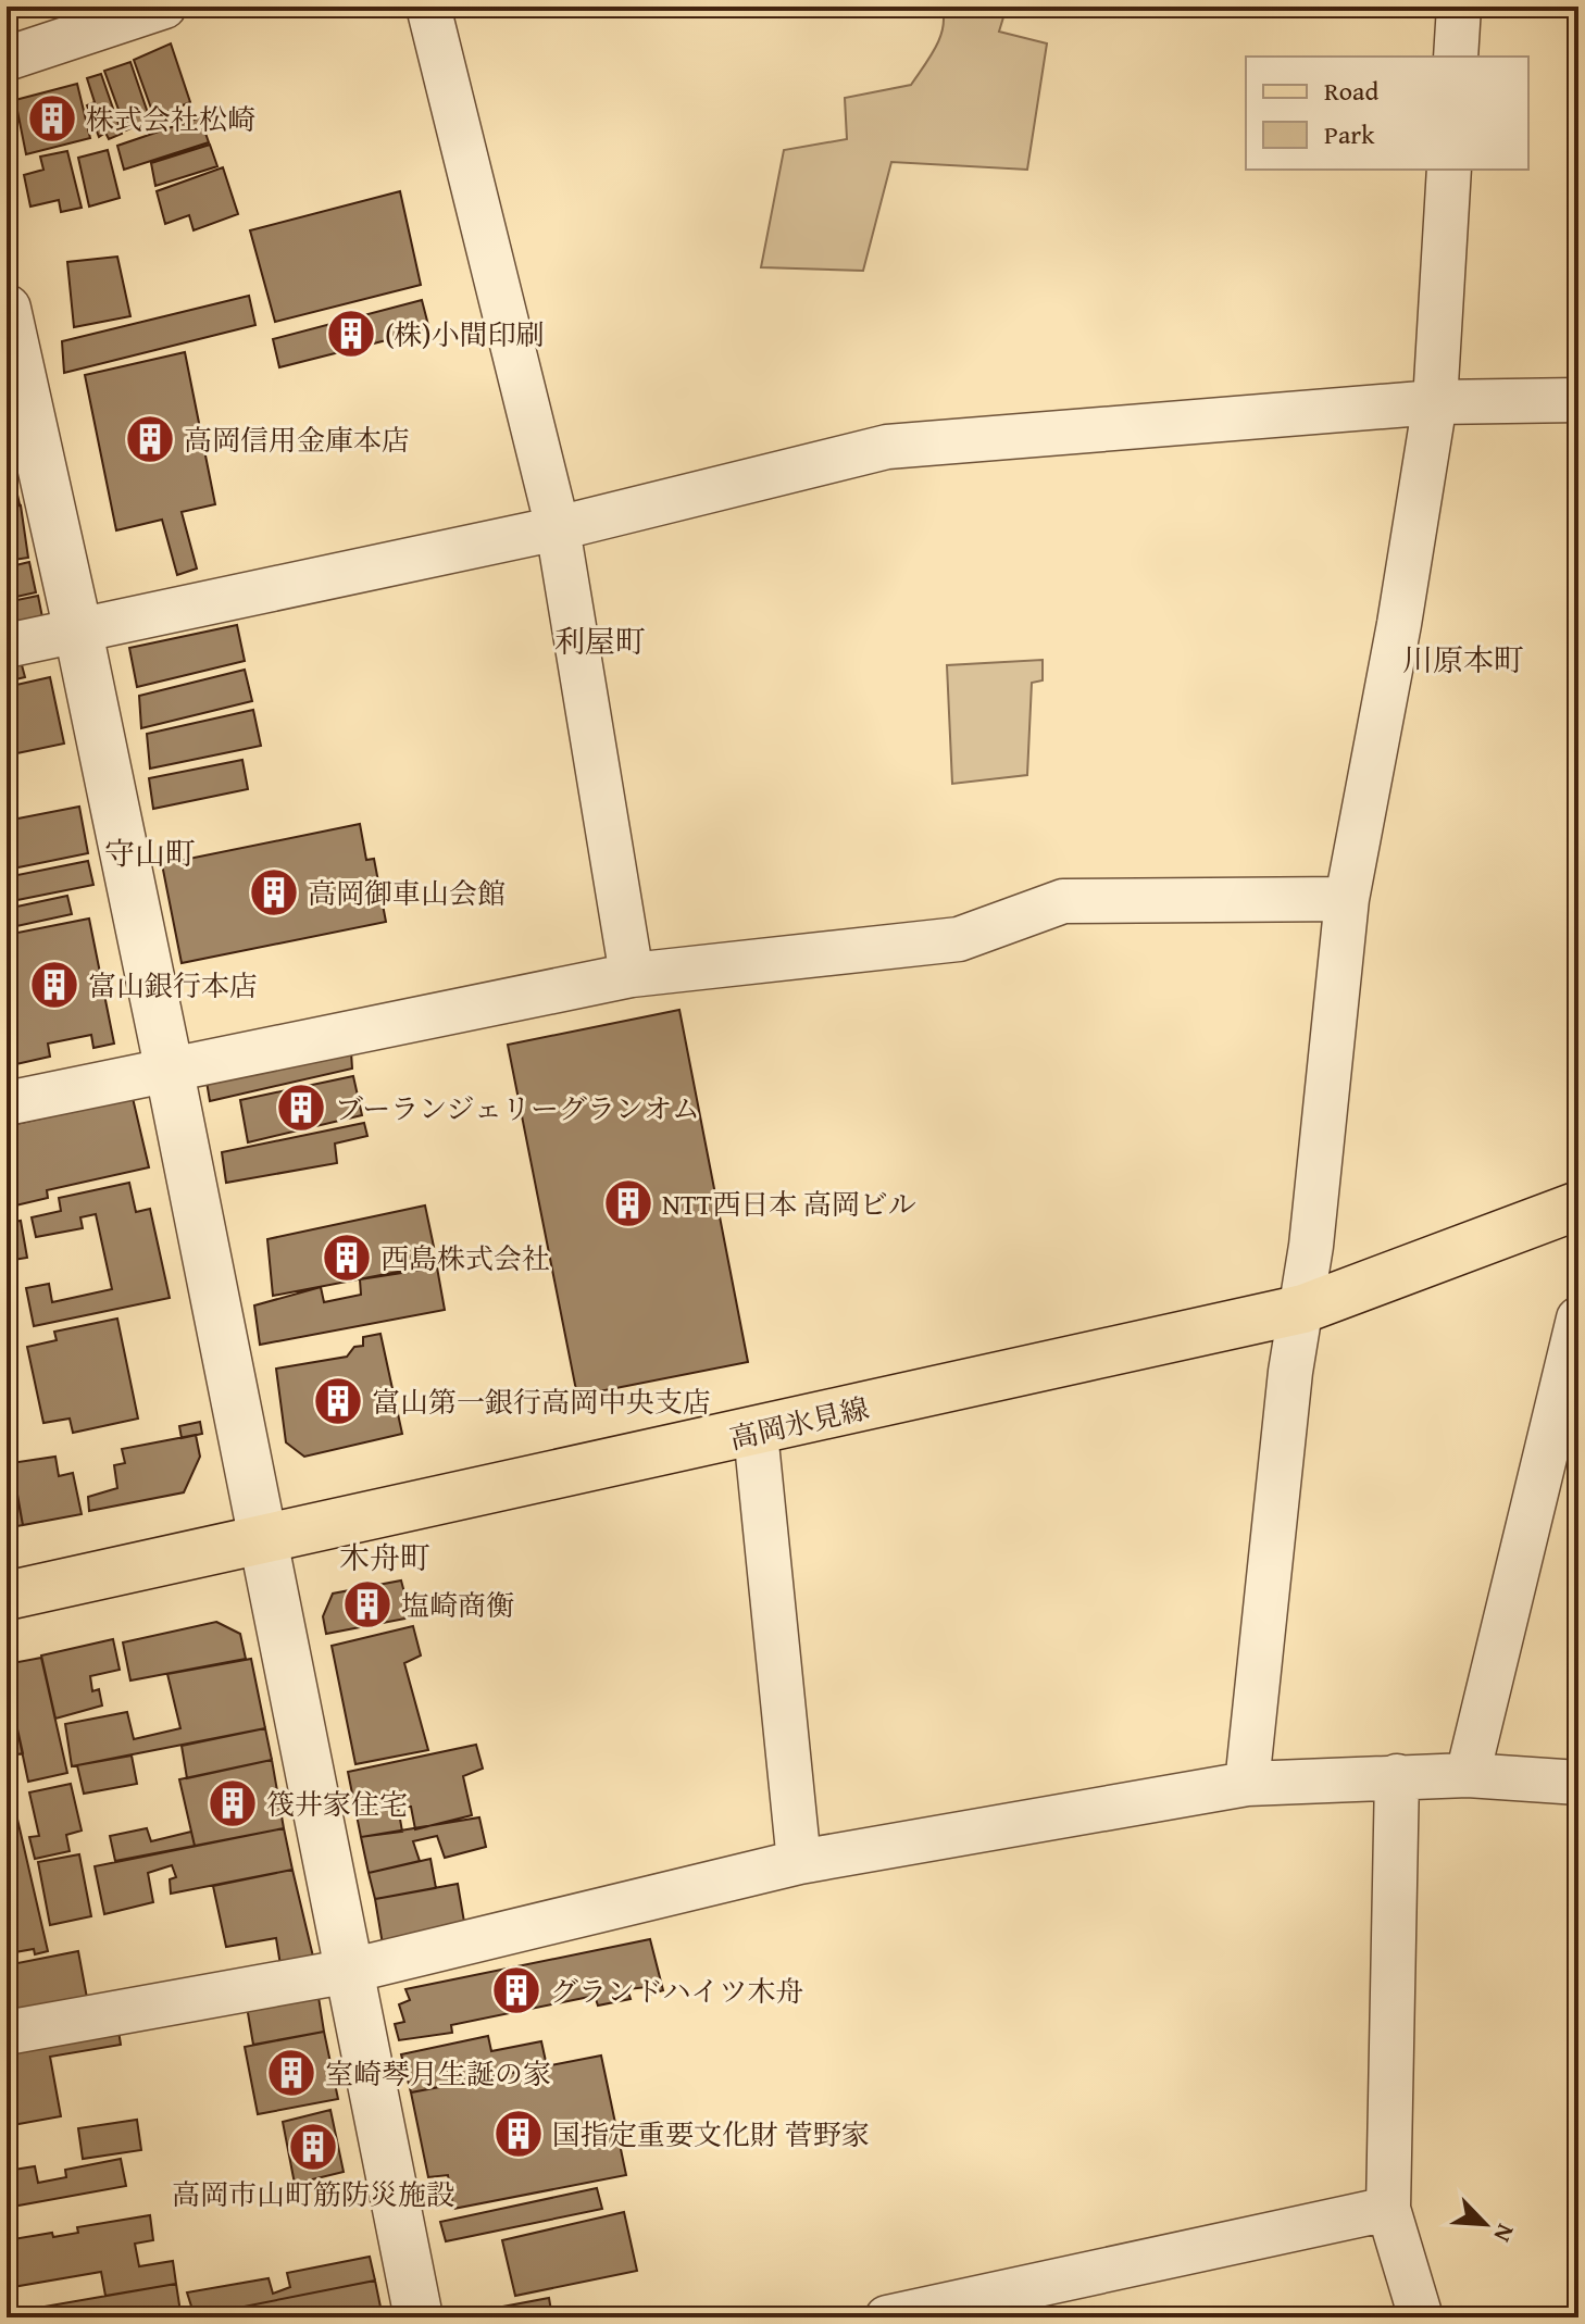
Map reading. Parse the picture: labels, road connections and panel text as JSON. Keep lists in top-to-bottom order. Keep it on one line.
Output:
{"streets":{"main road":["高岡氷見線"]},"districts":["利屋町","川原本町","守山町","木舟町"],"places":{"building":["株式会社松崎","(株)小間印刷","高岡信用金庫本店","高岡御車山会館","富山銀行本店","ブーランジェリーグランオム","NTT西日本 高岡ビル","西島株式会社","富山第一銀行高岡中央支店","塩崎商衡","筏井家住宅","グランドハイツ木舟","室崎琴月生誕の家","国指定重要文化財 菅野家","高岡市山町筋防災施設"]},"legend":["Road","Park"],"north":"bottom right"}
